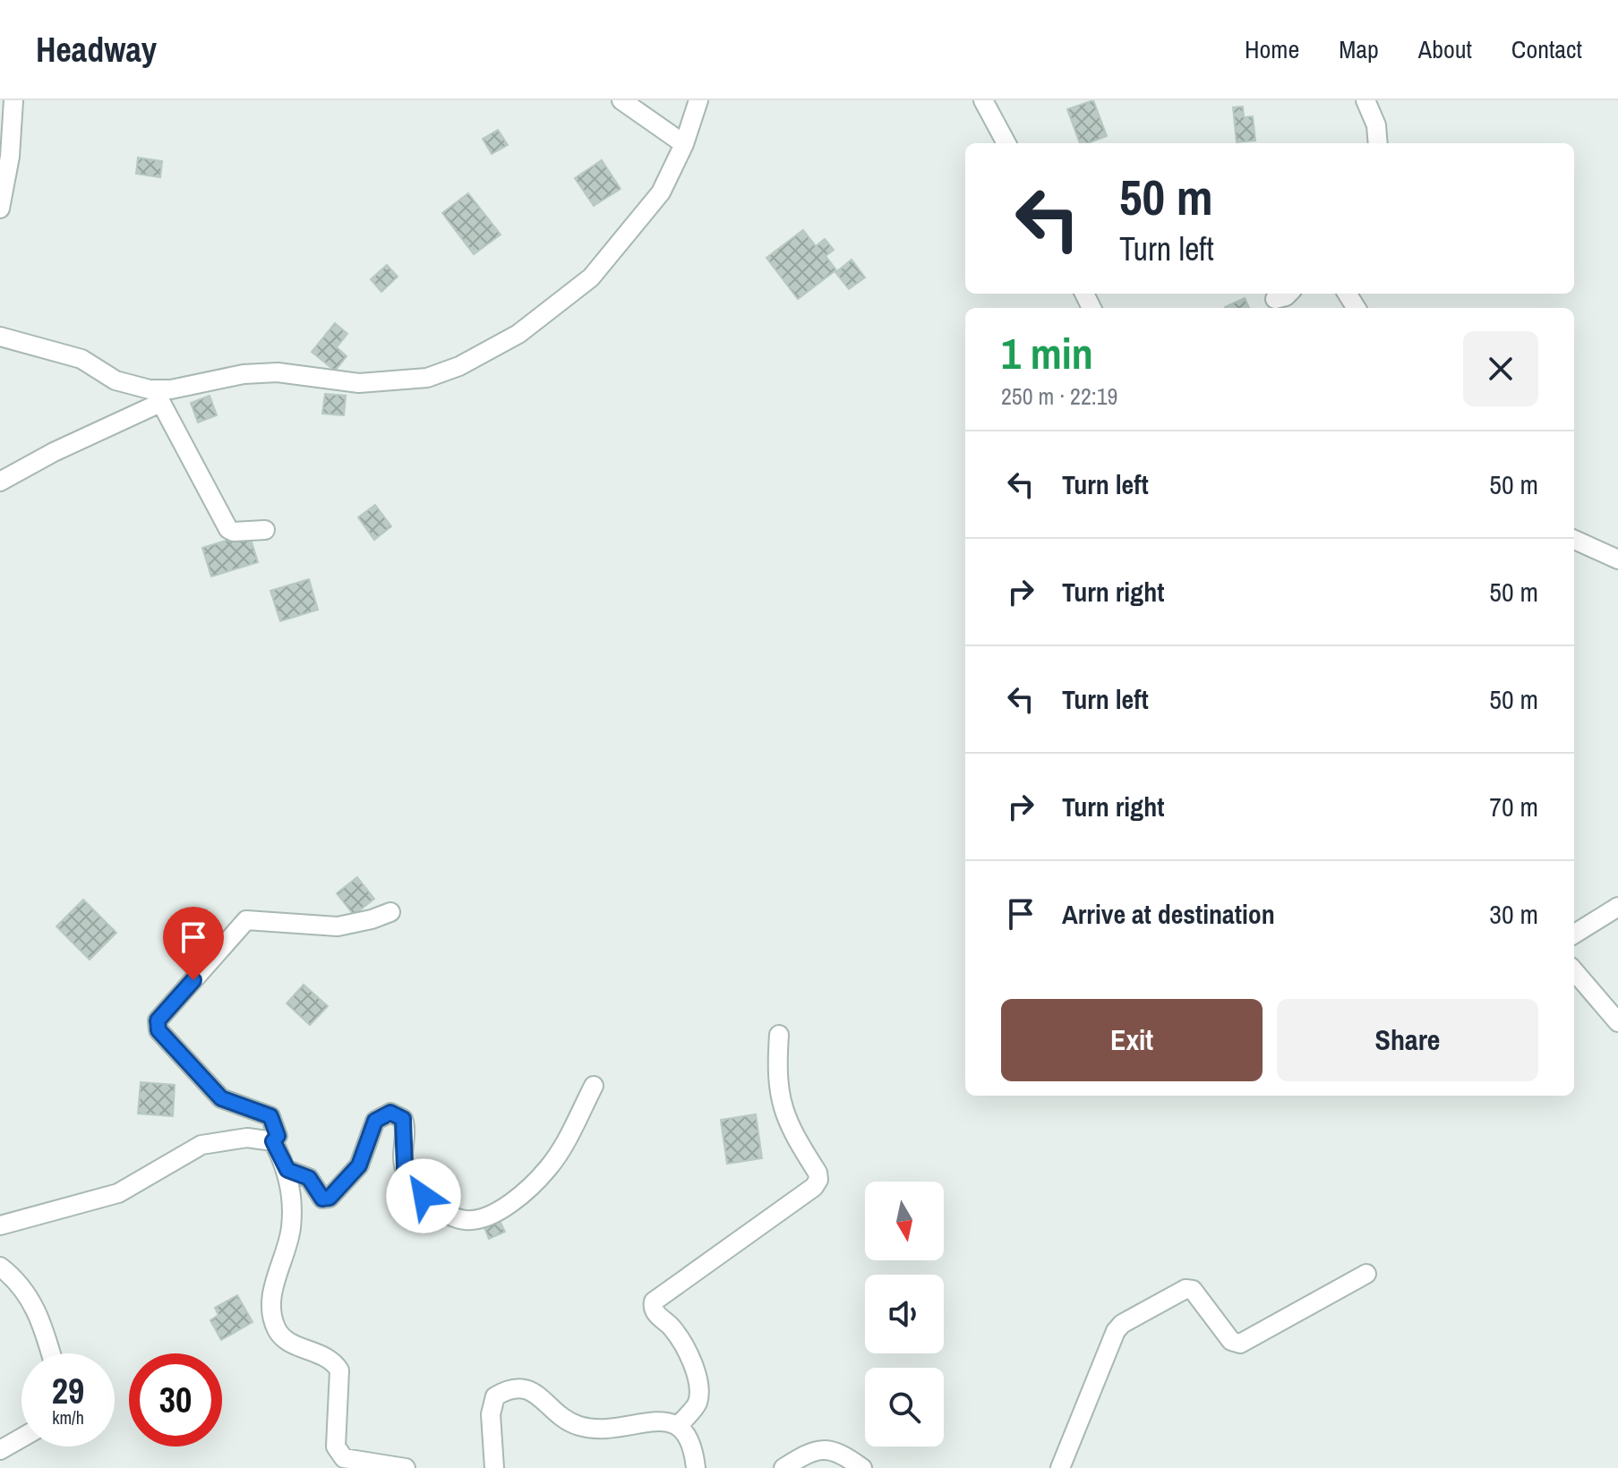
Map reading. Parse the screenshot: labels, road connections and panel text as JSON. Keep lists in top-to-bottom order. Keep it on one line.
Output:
{"north":"bottom","page":{"header":"Headway","nav":["Home","Map","About","Contact"],"turn":["50 m","Turn left"],"heading":["1 min","250 m · 22:19"],"list":[{"name":"Turn left","value":"50 m"},{"name":"Turn right","value":"50 m"},{"name":"Turn left","value":"50 m"},{"name":"Turn right","value":"70 m"},{"name":"Arrive at destination","value":"30 m"}],"buttons":["Exit","Share"],"speed":"29 km/h","limit":"30"}}
